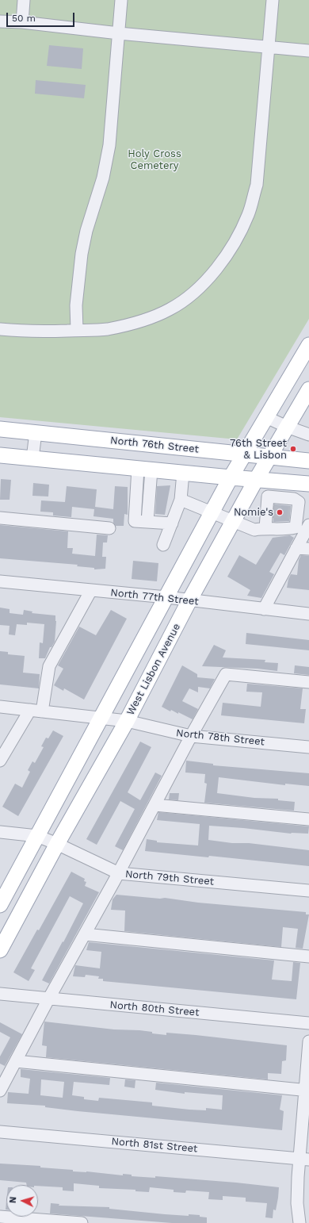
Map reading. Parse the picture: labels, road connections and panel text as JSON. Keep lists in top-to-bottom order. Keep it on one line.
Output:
{"streets":{"main road":["North 76th Street","West Lisbon Avenue"],"street":["North 77th Street","North 78th Street","North 79th Street","North 80th Street","North 81st Street"]},"crossings":[["North 76th Street","West Lisbon Avenue"],["North 77th Street","West Lisbon Avenue"],["West Lisbon Avenue","North 78th Street"],["West Lisbon Avenue","North 79th Street"]],"parks":["Holy Cross Cemetery"],"places":["76th Street & Lisbon","Nomie's"],"scale_bar":"50 m","north":"left"}
